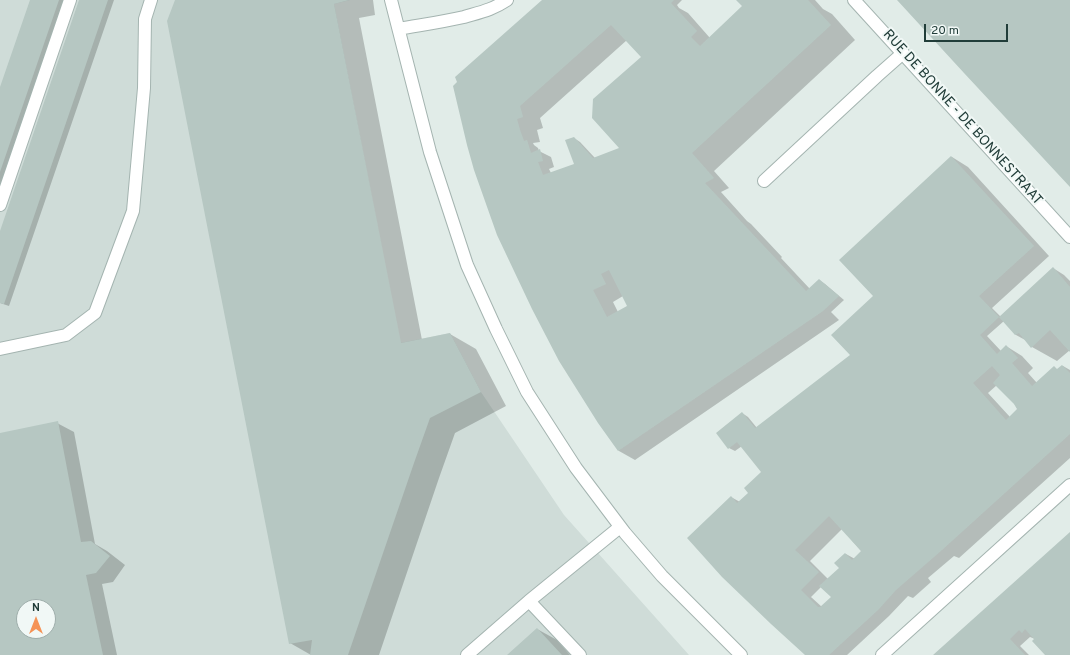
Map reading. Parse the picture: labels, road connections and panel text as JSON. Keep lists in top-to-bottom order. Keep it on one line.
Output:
{"streets":{"street":["RUE DE BONNE - DE BONNESTRAAT"]},"scale_bar":"20 m","north":"top"}
